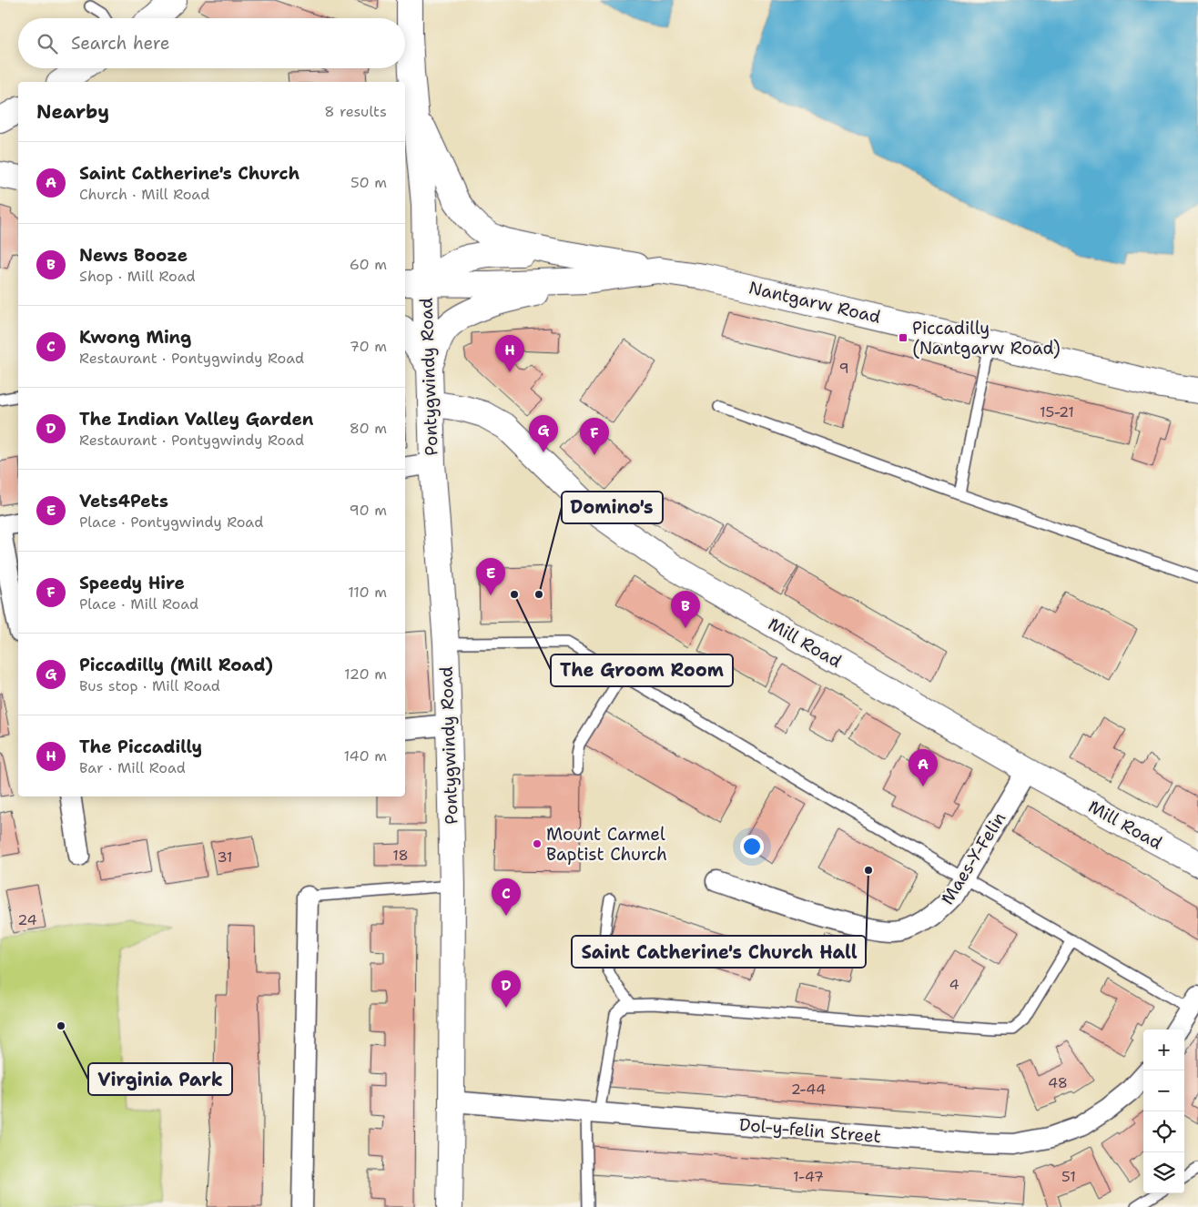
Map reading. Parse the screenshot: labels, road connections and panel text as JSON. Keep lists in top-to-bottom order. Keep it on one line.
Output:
{"streets":{"main road":["Nantgarw Road","Pontygwindy Road","Mill Road"],"street":["Maes-Y-Felin","Dol-y-felin Street"]},"crossings":[["Nantgarw Road","Pontygwindy Road"],["Pontygwindy Road","Mill Road"],["Pontygwindy Road","Dol-y-felin Street"],["Mill Road","Maes-Y-Felin"]],"places":{"transit":["Piccadilly (Nantgarw Road)"],"other":["The Groom Room","Domino's","Mount Carmel Baptist Church","Saint Catherine's Church Hall","Virginia Park"]},"house_numbers":["9","15-21","18","31","24","4","48","2-44","1-47","51"],"page":{"search":"Search here","heading":["Nearby","8 results"],"list":[{"mark":"A","name":"Saint Catherine's Church","note":"Church · Mill Road","value":"50 m"},{"mark":"B","name":"News Booze","note":"Shop · Mill Road","value":"60 m"},{"mark":"C","name":"Kwong Ming","note":"Restaurant · Pontygwindy Road","value":"70 m"},{"mark":"D","name":"The Indian Valley Garden","note":"Restaurant · Pontygwindy Road","value":"80 m"},{"mark":"E","name":"Vets4Pets","note":"Place · Pontygwindy Road","value":"90 m"},{"mark":"F","name":"Speedy Hire","note":"Place · Mill Road","value":"110 m"},{"mark":"G","name":"Piccadilly (Mill Road)","note":"Bus stop · Mill Road","value":"120 m"},{"mark":"H","name":"The Piccadilly","note":"Bar · Mill Road","value":"140 m"}],"pins":["H","G","F","E","B","A","C","D"],"map_buttons":["+","−"]}}
